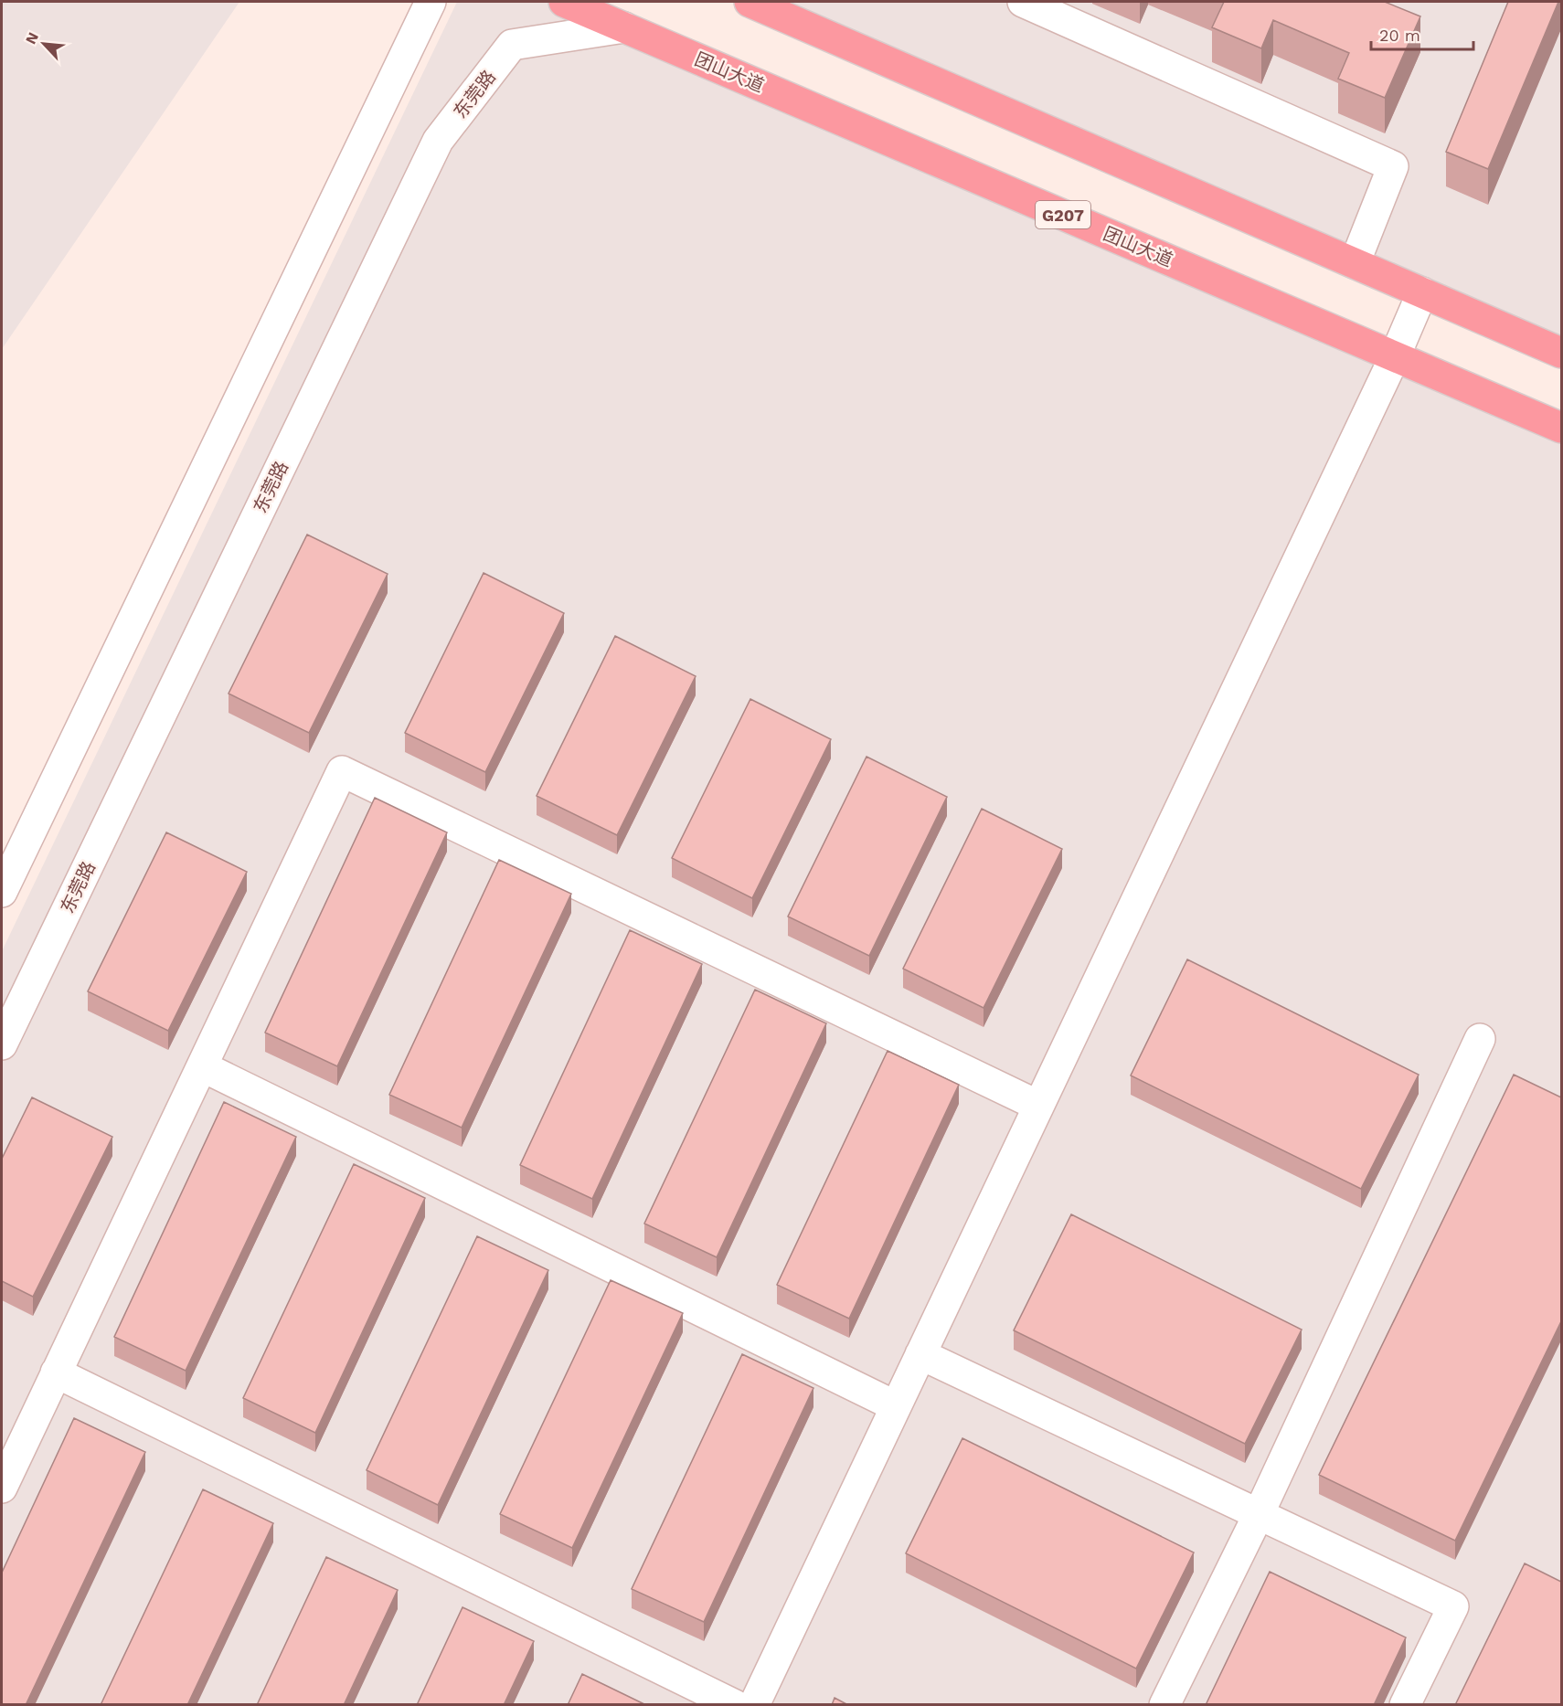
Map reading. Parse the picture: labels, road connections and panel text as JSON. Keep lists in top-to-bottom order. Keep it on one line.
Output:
{"streets":{"highway":["团山大道","G207"],"street":["东莞路"]},"crossings":[["团山大道","东莞路"]],"scale_bar":"20 m","north":"top left"}
